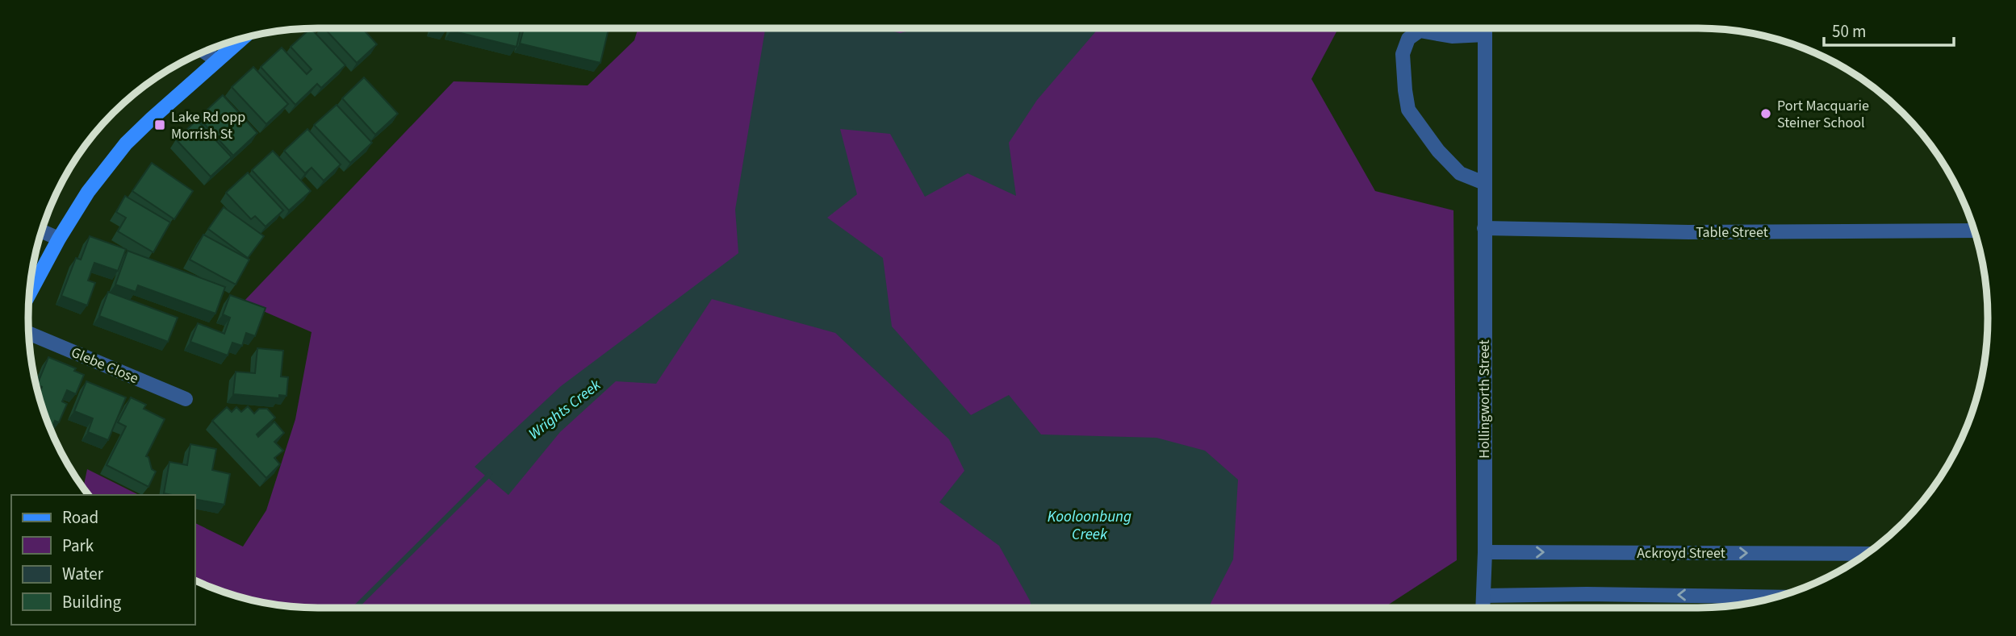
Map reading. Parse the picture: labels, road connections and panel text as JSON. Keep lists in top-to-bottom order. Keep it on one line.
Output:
{"streets":{"street":["Table Street","Glebe Close","Hollingworth Street","Ackroyd Street"]},"crossings":[["Table Street","Hollingworth Street"],["Hollingworth Street","Ackroyd Street"]],"water":["Wrights Creek","Kooloonbung Creek"],"places":{"other":["Port Macquarie Steiner School"],"transit":["Lake Rd opp Morrish St"]},"legend":["Road","Park","Water","Building"],"scale_bar":"50 m"}
